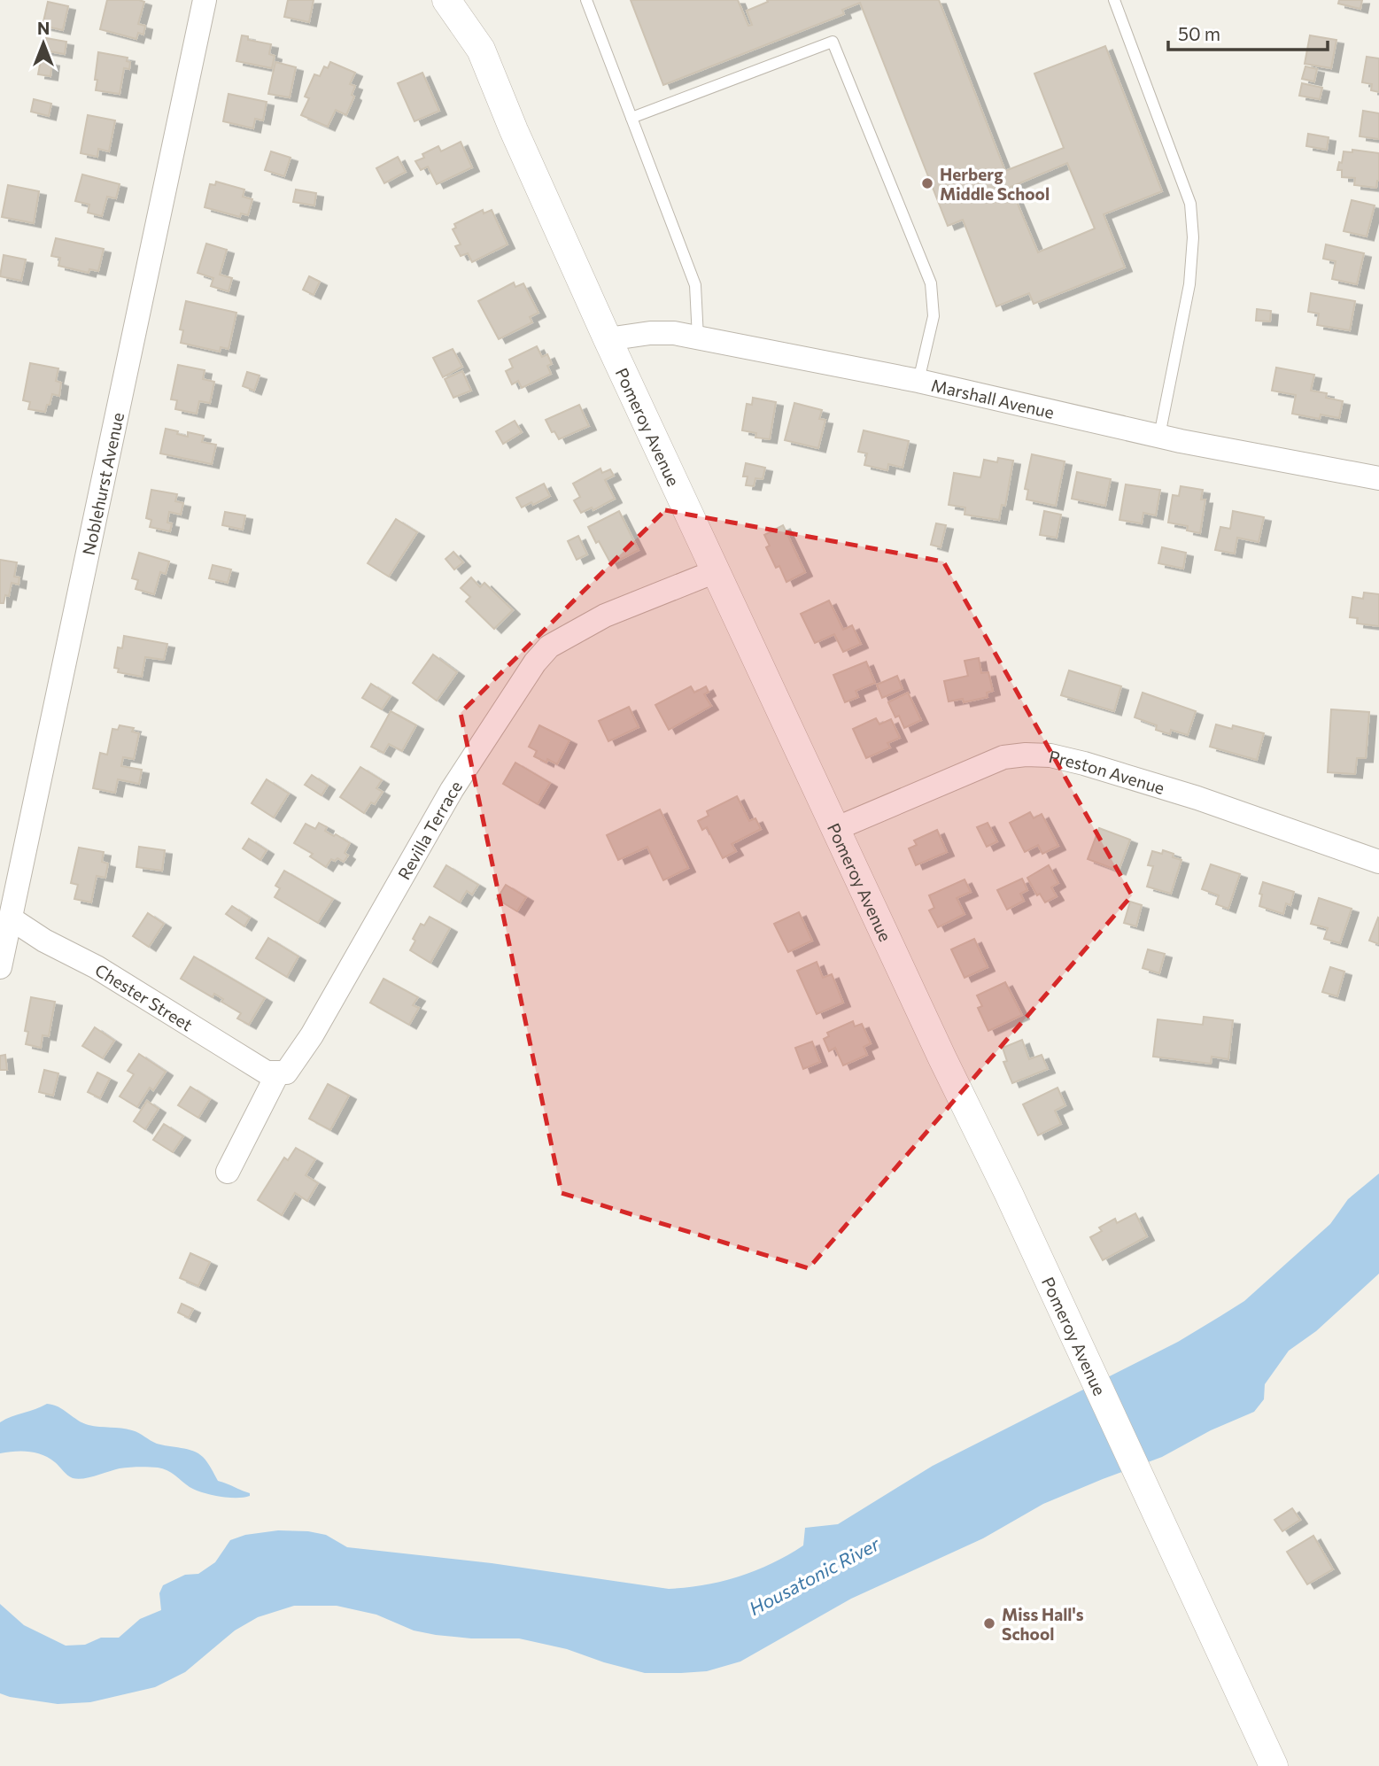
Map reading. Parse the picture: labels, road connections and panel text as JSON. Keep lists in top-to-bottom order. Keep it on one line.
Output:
{"streets":{"street":["Marshall Avenue","Pomeroy Avenue","Noblehurst Avenue","Preston Avenue","Revilla Terrace","Chester Street"]},"crossings":[["Marshall Avenue","Pomeroy Avenue"],["Pomeroy Avenue","Preston Avenue"],["Pomeroy Avenue","Revilla Terrace"],["Noblehurst Avenue","Chester Street"],["Revilla Terrace","Chester Street"]],"water":["Housatonic River"],"places":["Herberg Middle School","Miss Hall's School"],"scale_bar":"50 m","north":"top"}
